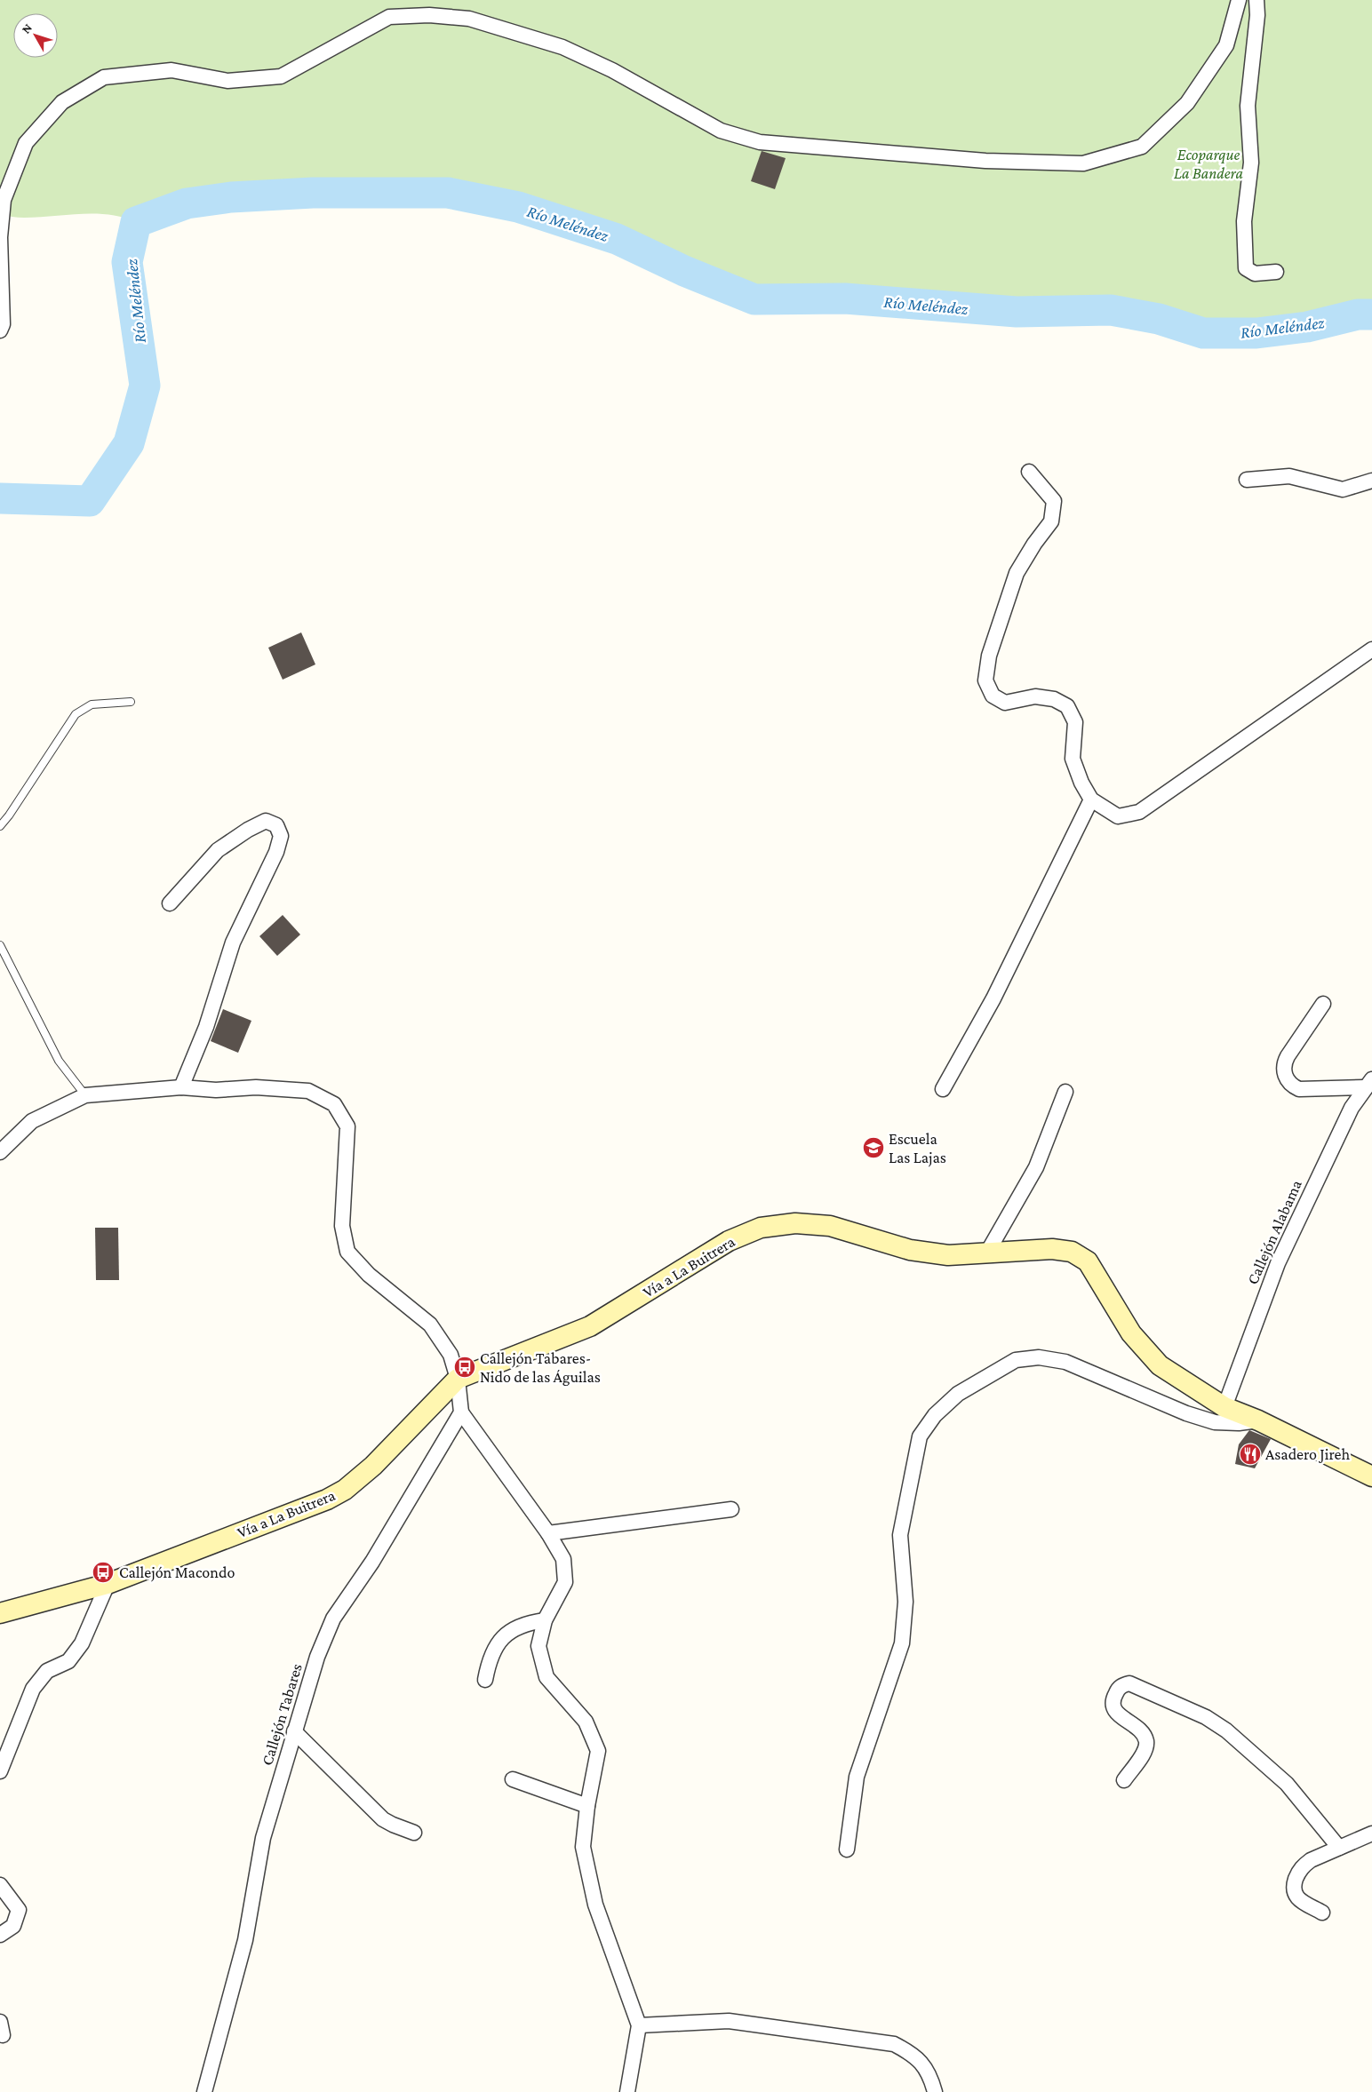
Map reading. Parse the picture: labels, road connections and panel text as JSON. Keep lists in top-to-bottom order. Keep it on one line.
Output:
{"streets":{"street":["Callejón Alabama","Vía a La Buitrera","Callejón Tabares"]},"crossings":[["Callejón Alabama","Vía a La Buitrera"]],"water":["Río Meléndez"],"parks":["Ecoparque La Bandera"],"places":{"school or university":["Escuela Las Lajas"],"bus stop":["Callejón Tabares- Nido de las Águilas","Callejón Macondo"],"restaurant":["Asadero Jireh"]},"north":"top left"}
